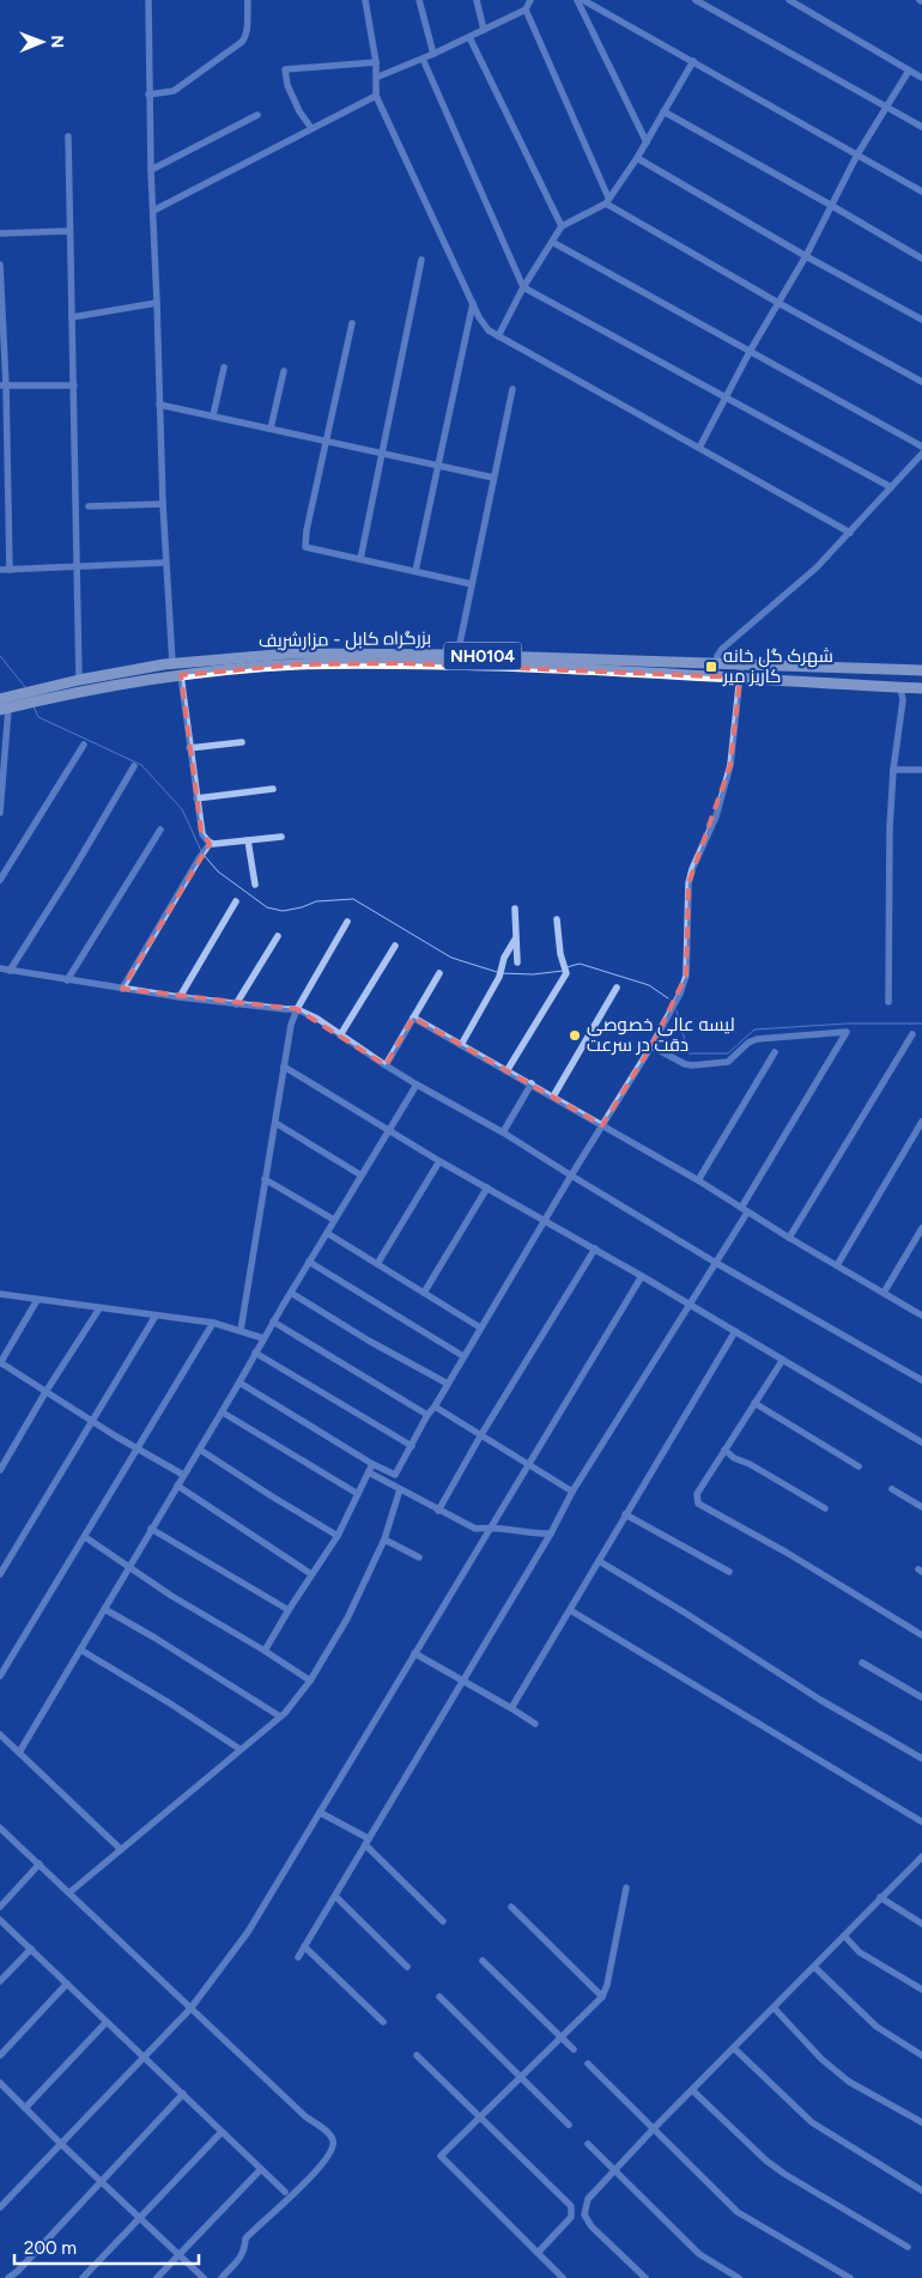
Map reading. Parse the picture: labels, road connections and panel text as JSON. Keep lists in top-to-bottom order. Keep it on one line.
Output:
{"streets":{"highway":["بزرگراه کابل - مزارشریف","NH0104"]},"crossings":[["بزرگراه کابل - مزارشریف","NH0104"]],"places":{"transit":["شهرک گل خانه کاریز میر"],"other":["لیسه عالی خصوصی دقت در سرعت"]},"scale_bar":"200 m","north":"right"}
